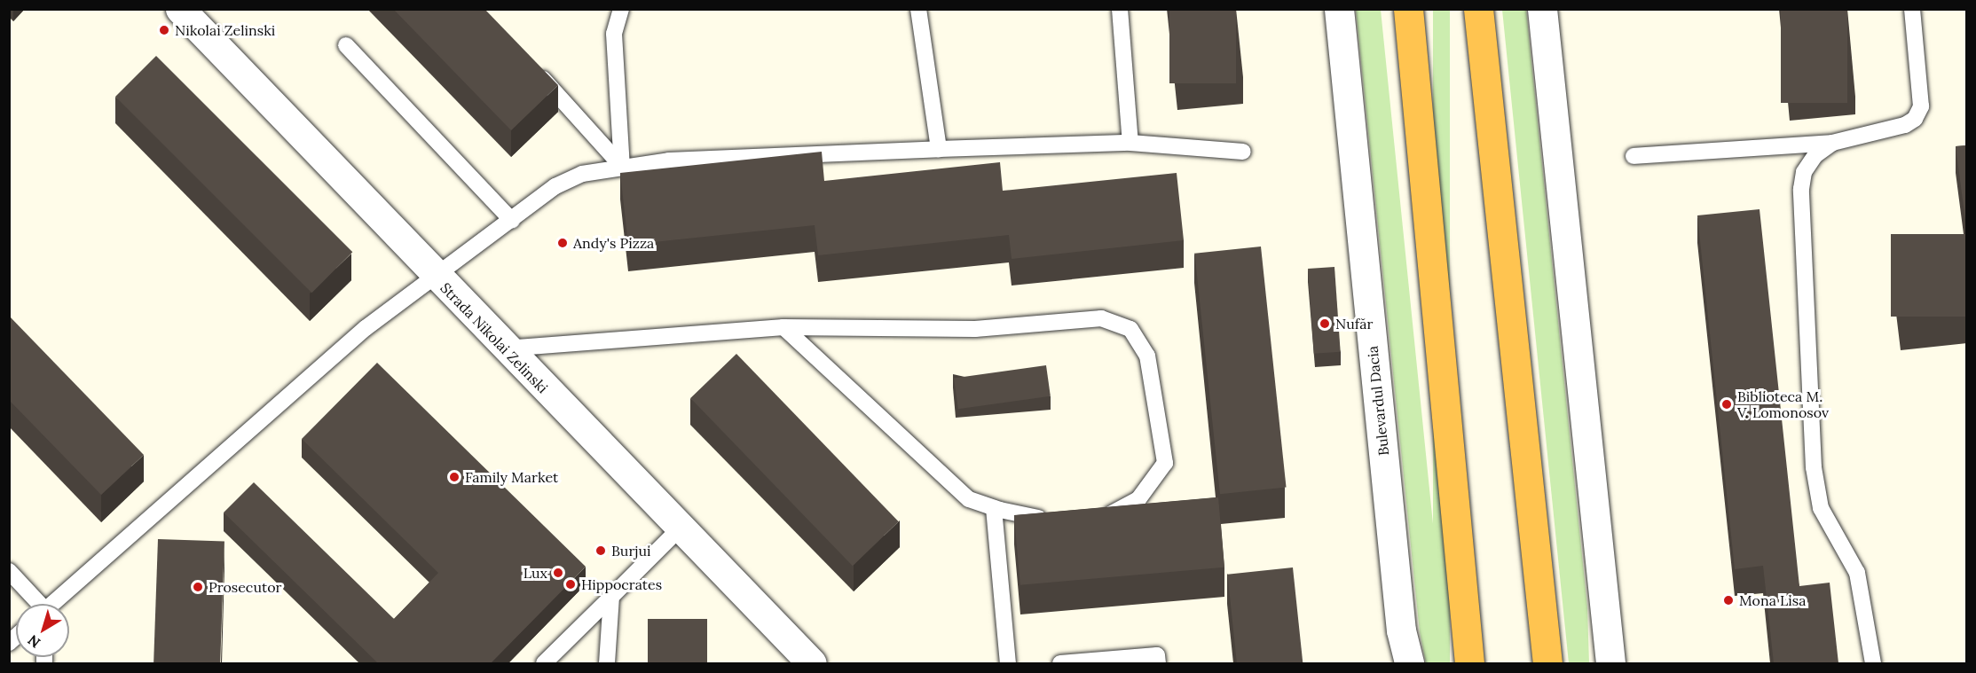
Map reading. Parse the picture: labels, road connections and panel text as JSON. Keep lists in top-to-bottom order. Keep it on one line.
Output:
{"streets":{"street":["Strada Nikolai Zelinski","Bulevardul Dacia"]},"places":["Nikolai Zelinski","Andy's Pizza","Nufăr","Biblioteca M. V. Lomonosov","Family Market","Burjui","Lux","Hippocrates","Prosecutor","Mona Lisa"],"north":"bottom left"}
